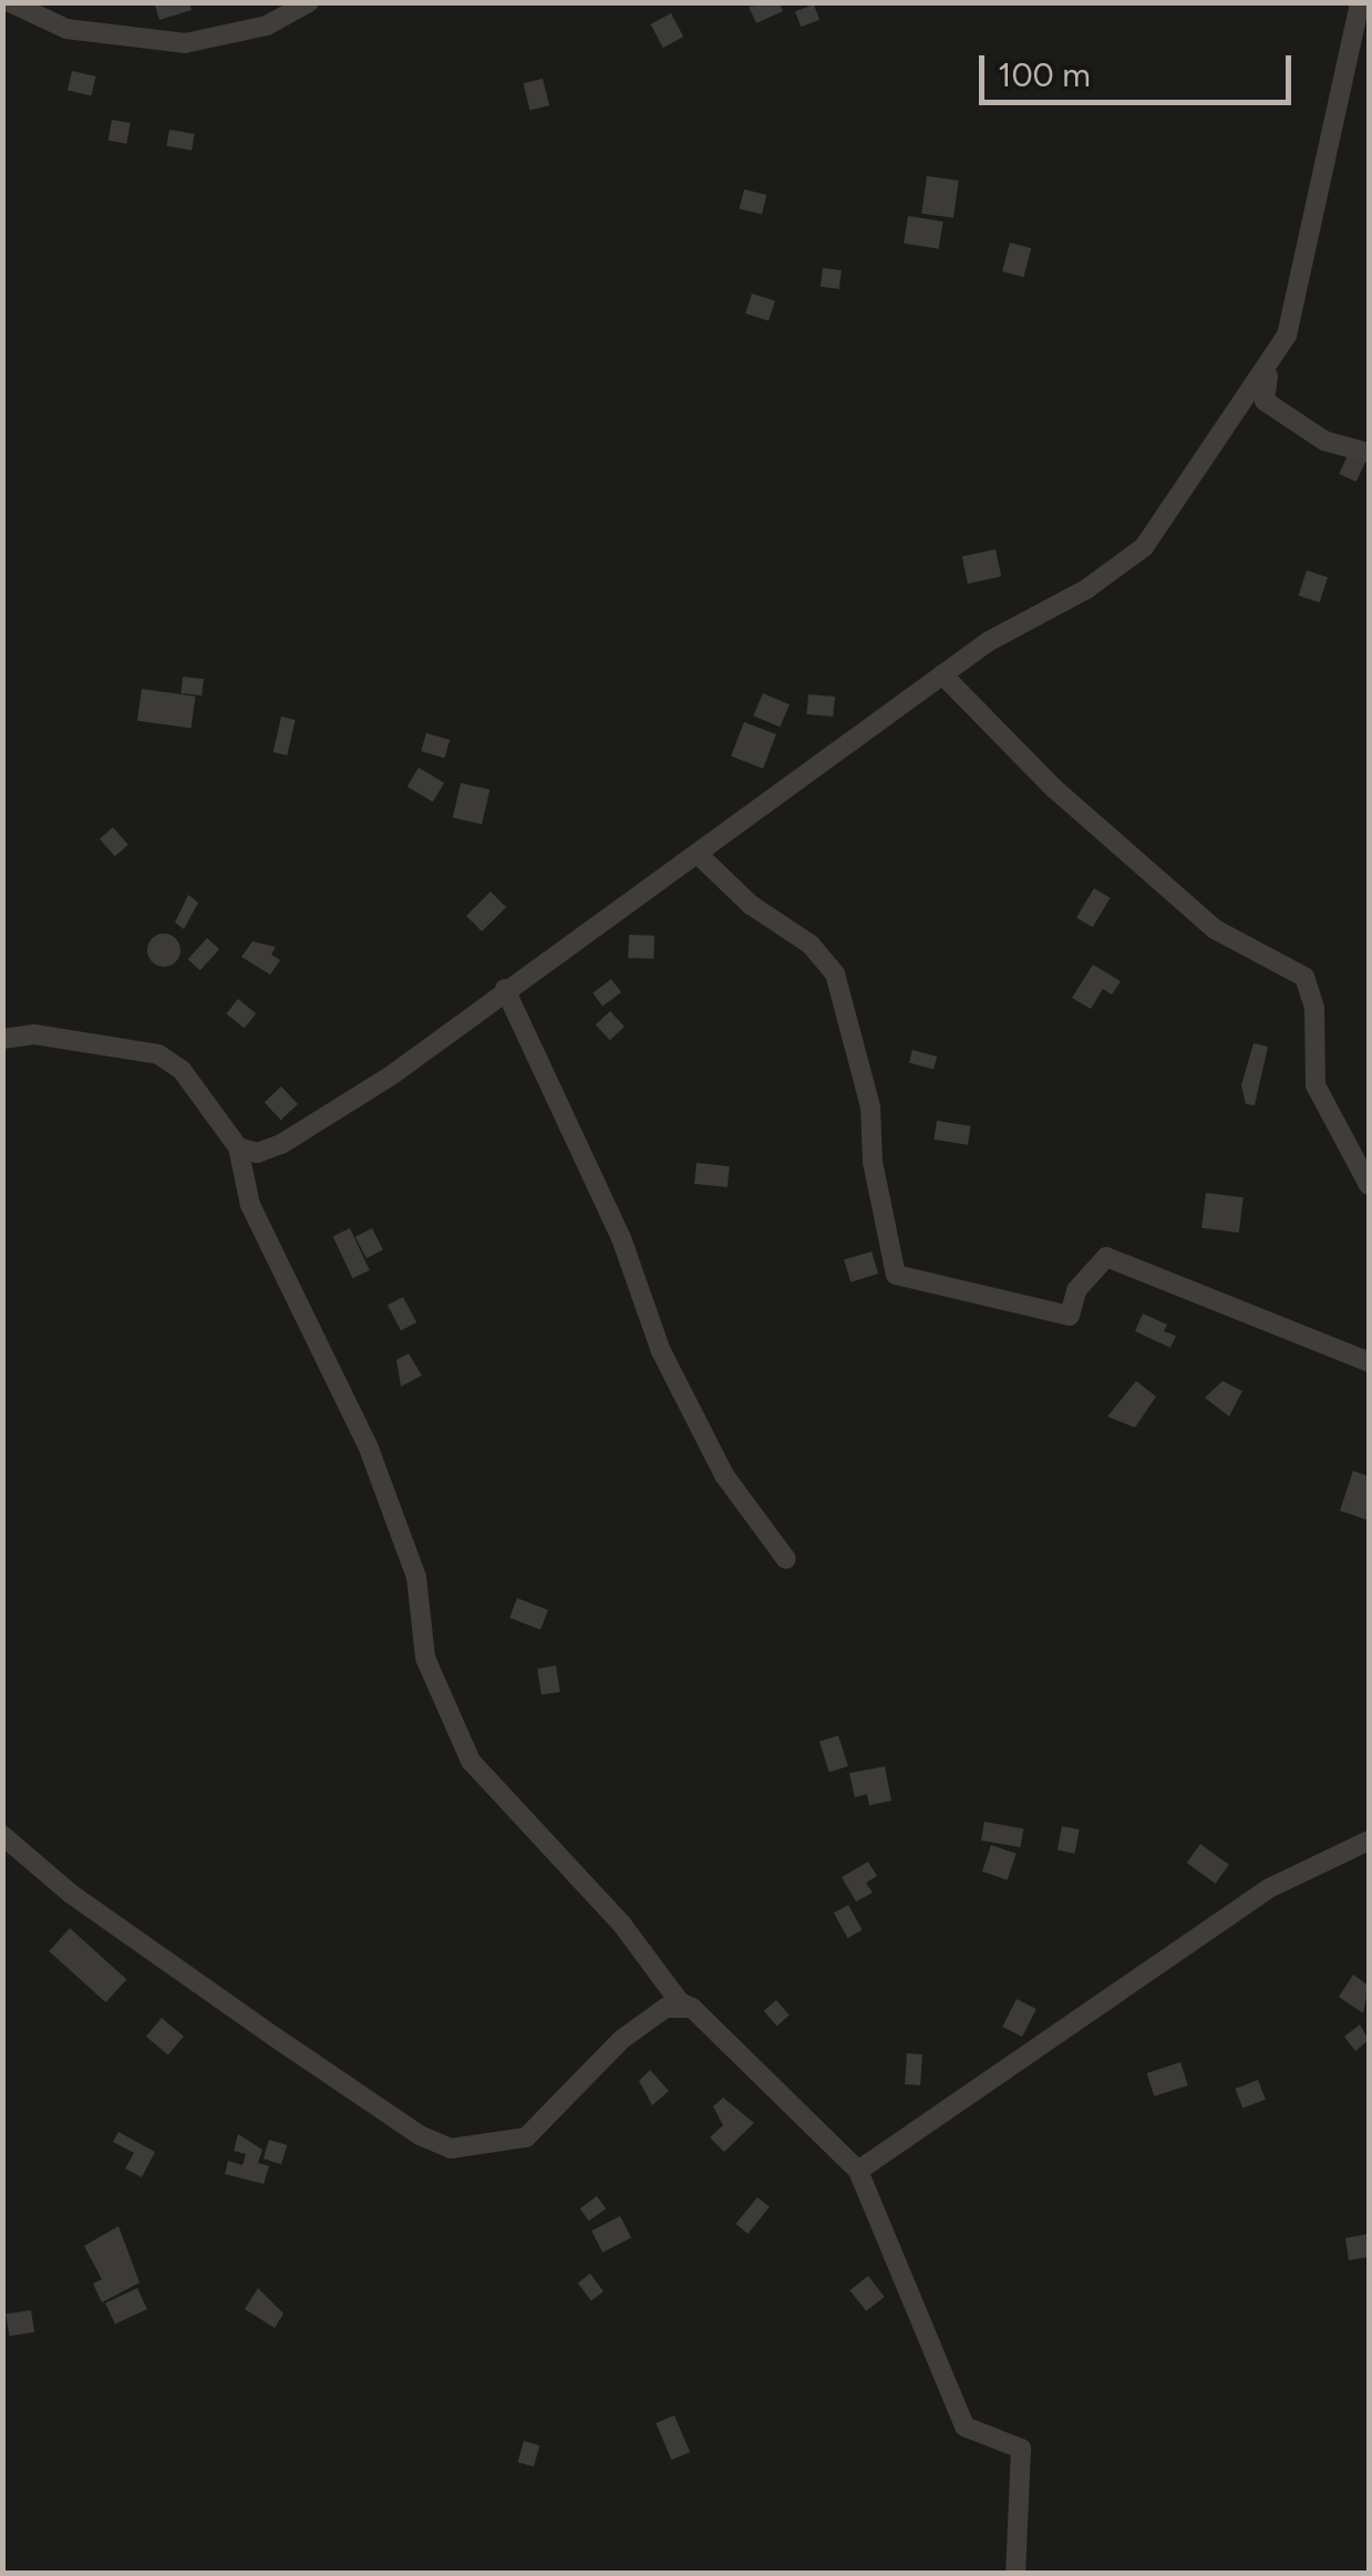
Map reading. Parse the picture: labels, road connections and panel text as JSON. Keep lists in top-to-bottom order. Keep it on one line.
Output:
{"scale_bar":"100 m"}
